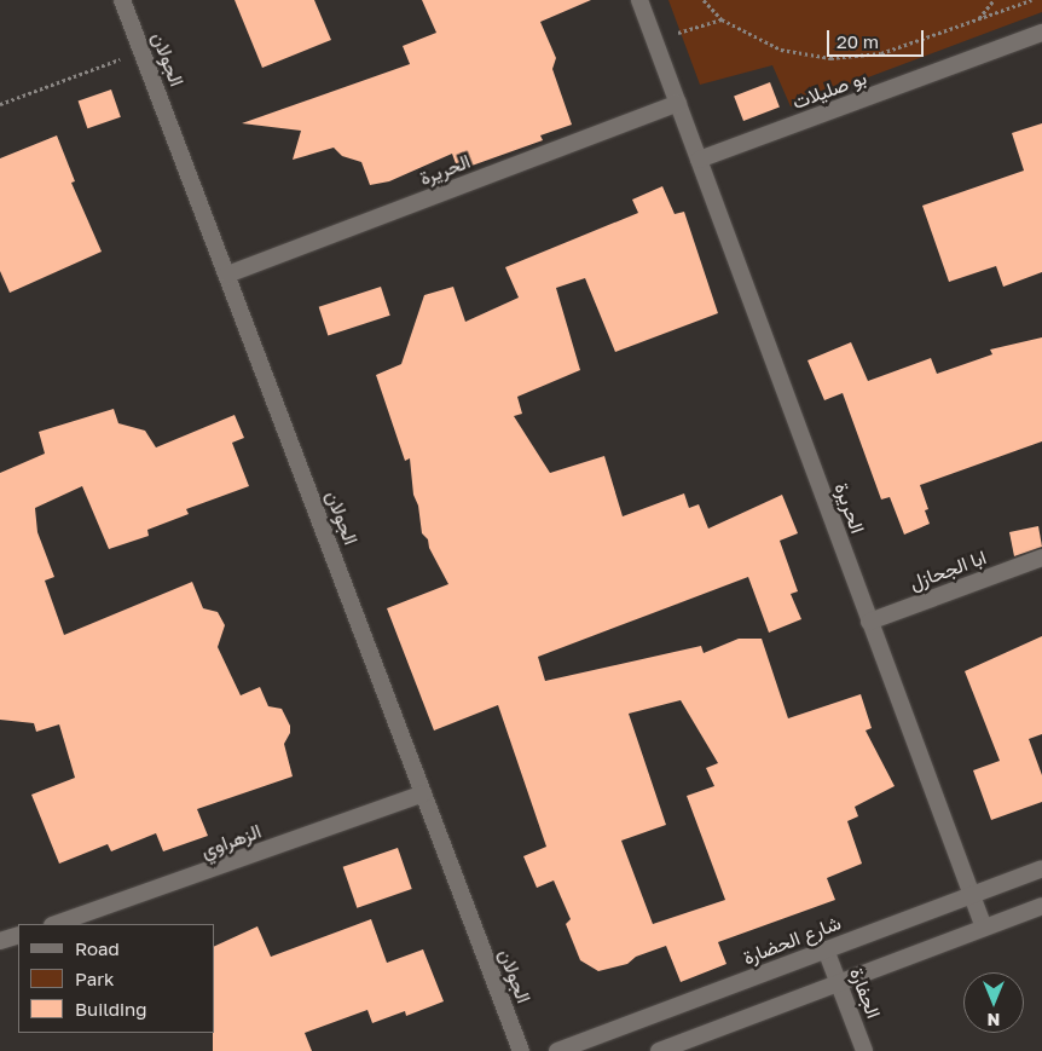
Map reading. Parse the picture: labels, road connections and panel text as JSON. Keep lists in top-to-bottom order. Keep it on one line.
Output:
{"streets":{"street":["الجولان","بو صليلات","الحريرة","ابا الجحازل","الزهراوي","شارع الحضارة","الجفارة"]},"crossings":[["الجولان","الحريرة"],["الجولان","الزهراوي"],["بو صليلات","الحريرة"],["الحريرة","ابا الجحازل"],["الحريرة","شارع الحضارة"],["شارع الحضارة","الجفارة"]],"legend":["Road","Park","Building"],"scale_bar":"20 m","north":"bottom"}
